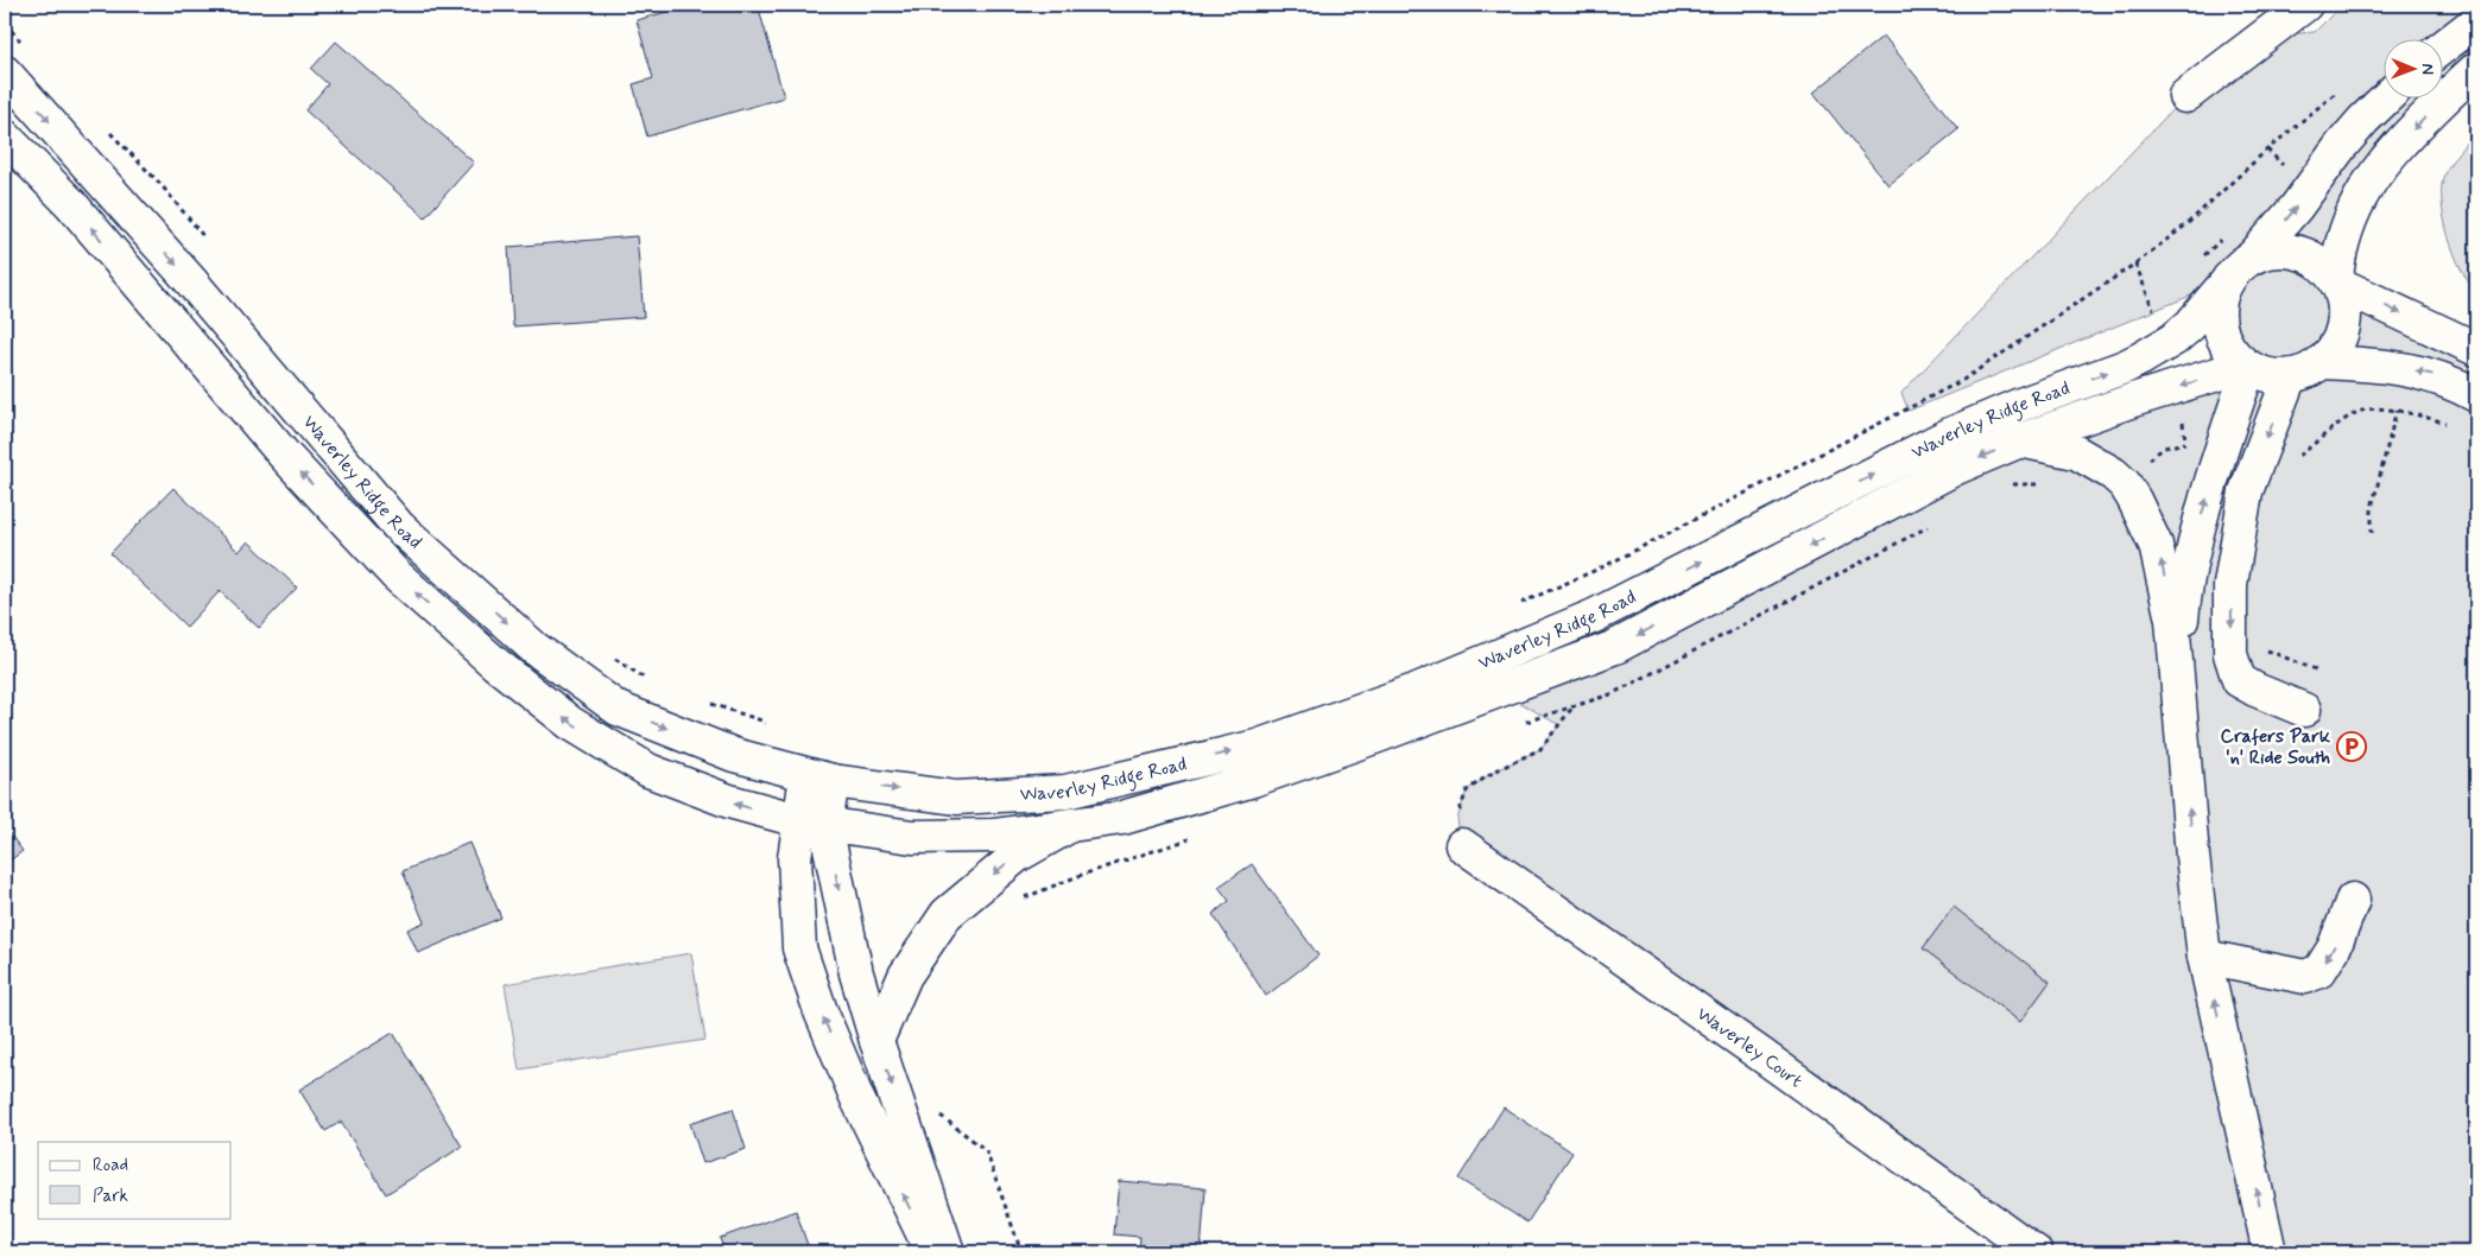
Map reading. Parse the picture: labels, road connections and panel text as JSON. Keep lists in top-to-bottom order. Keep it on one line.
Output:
{"streets":{"main road":["Waverley Ridge Road","Waverley Court"]},"places":{"parking":["Crafers Park 'n' Ride South"]},"legend":["Road","Park"],"north":"right"}
